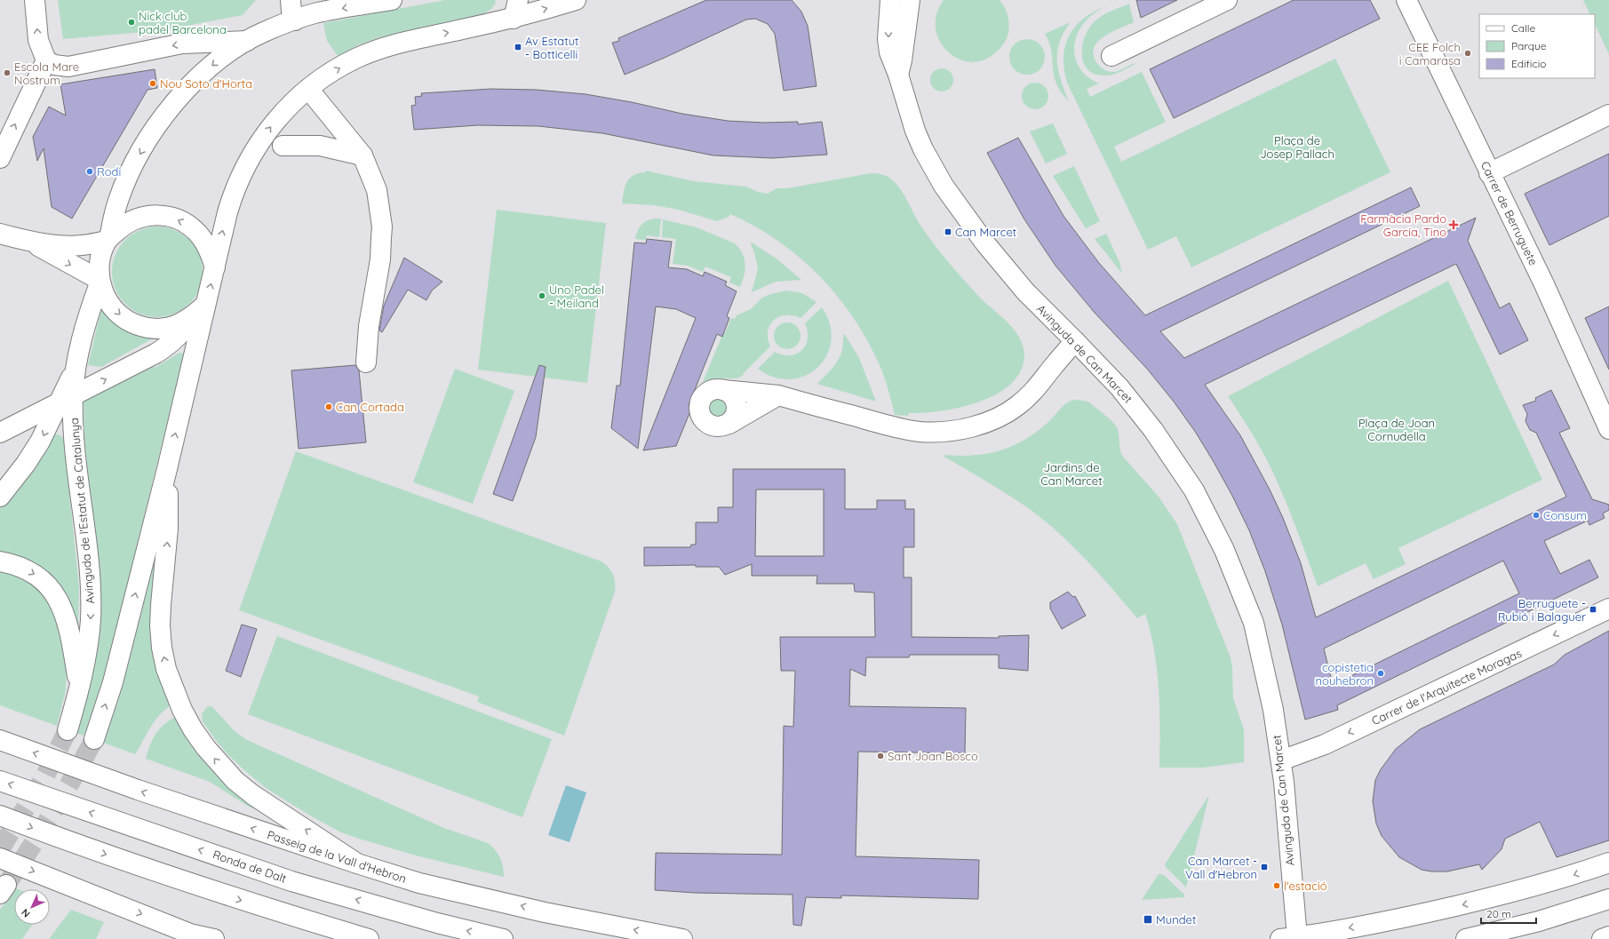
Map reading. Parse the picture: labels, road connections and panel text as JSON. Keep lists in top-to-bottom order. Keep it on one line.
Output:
{"streets":{"main road":["Carrer de Berruguete","Avinguda de Can Marcet","Avinguda de l'Estatut de Catalunya","Carrer de l'Arquitecte Moragas","Passeig de la Vall d'Hebron","Ronda de Dalt"]},"crossings":[["Avinguda de Can Marcet","Carrer de l'Arquitecte Moragas"]],"one_way":["Carrer de l'Arquitecte Moragas"],"parks":["Plaça de Josep Pallach","Plaça de Joan Cornudella","Jardins de Can Marcet"],"places":{"other":["Nick club padel Barcelona","CEE Folch i Camarasa","Escola Mare Nostrum","Nou Soto d'Horta","Rodi","Uno Padel - Meiland","Can Cortada","Consum","copistetia nouhebron","Sant Joan Bosco","l'estació"],"transit":["Av Estatut - Botticelli","Can Marcet","Berruguete - Rubió i Balaguer","Can Marcet - Vall d'Hebron","Mundet"],"health":["Farmàcia Pardo Garcia, Tino"]},"legend":["Calle","Parque","Edificio"],"scale_bar":"20 m","north":"bottom left"}
